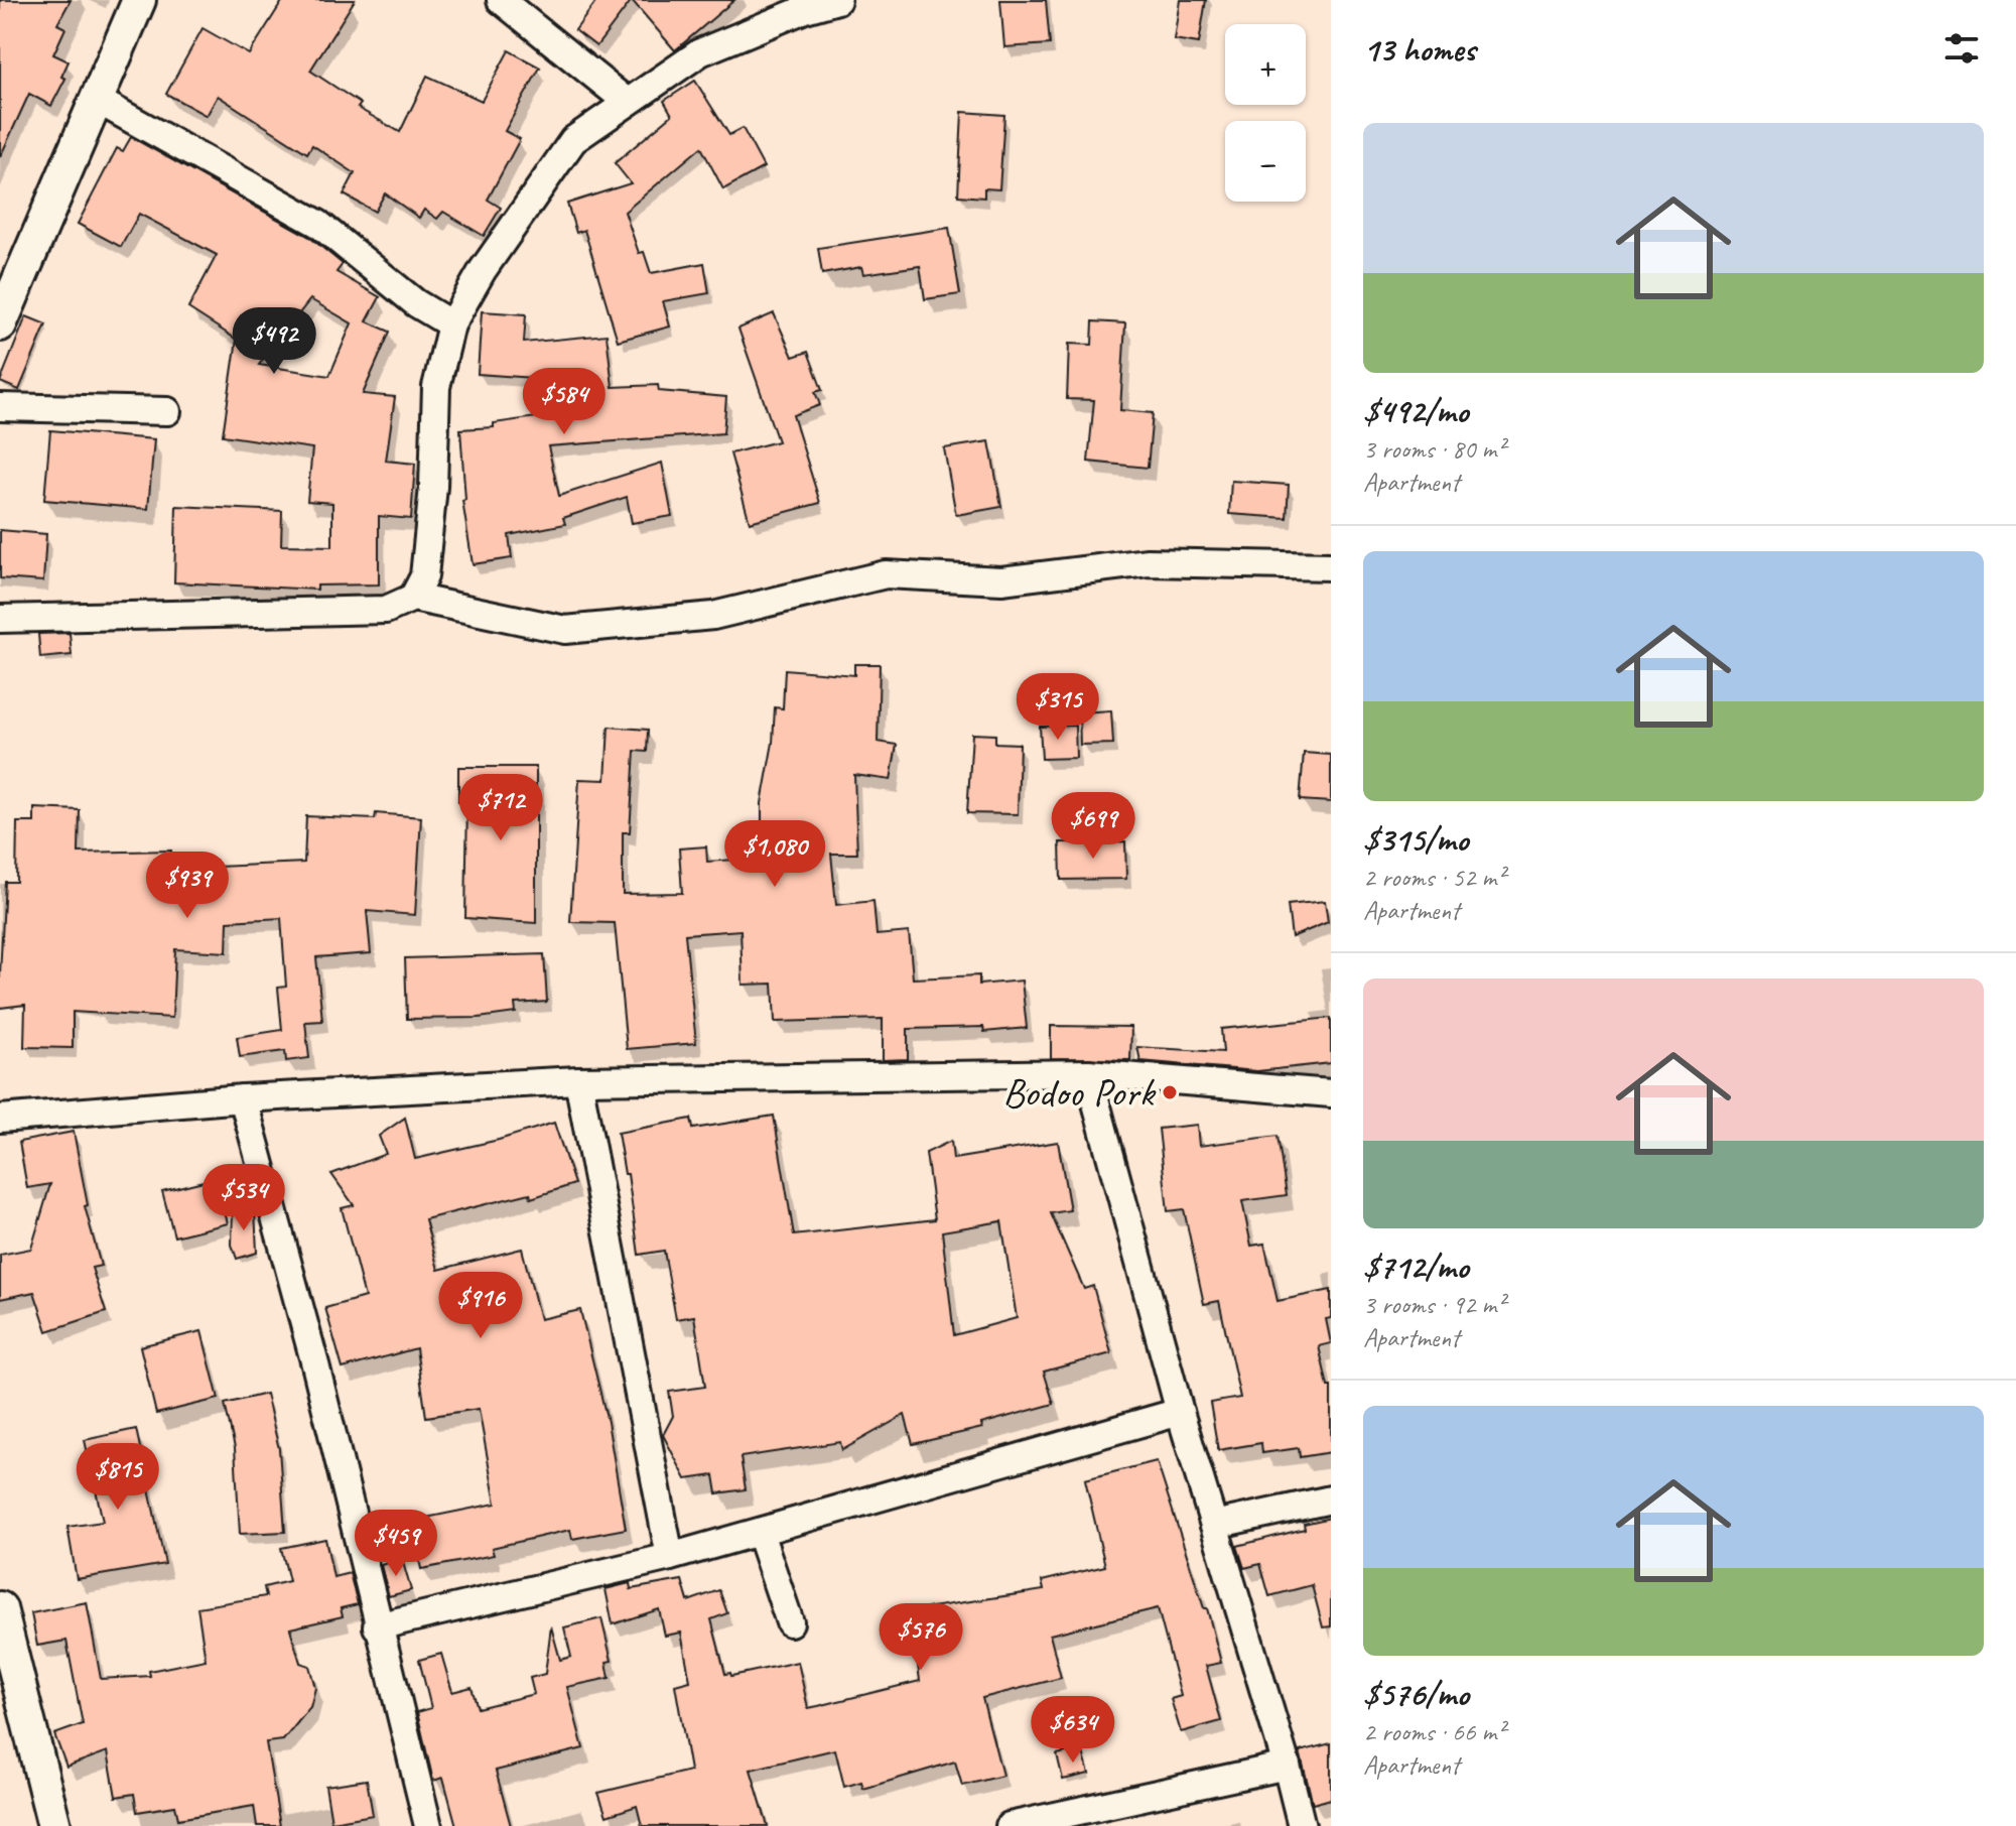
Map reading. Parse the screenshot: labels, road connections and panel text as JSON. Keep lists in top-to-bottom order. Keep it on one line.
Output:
{"places":["Bodoo Pork"],"page":{"heading":"13 homes","map_buttons":["+","−"],"list":[{"name":"$492/mo","note":"3 rooms · 80 m² · Apartment"},{"name":"$315/mo","note":"2 rooms · 52 m² · Apartment"},{"name":"$712/mo","note":"3 rooms · 92 m² · Apartment"},{"name":"$576/mo","note":"2 rooms · 66 m² · Apartment"}],"price":["$492","$584","$315","$712","$699","$1,080","$939","$534","$916","$815","$459","$576","$634"]}}
